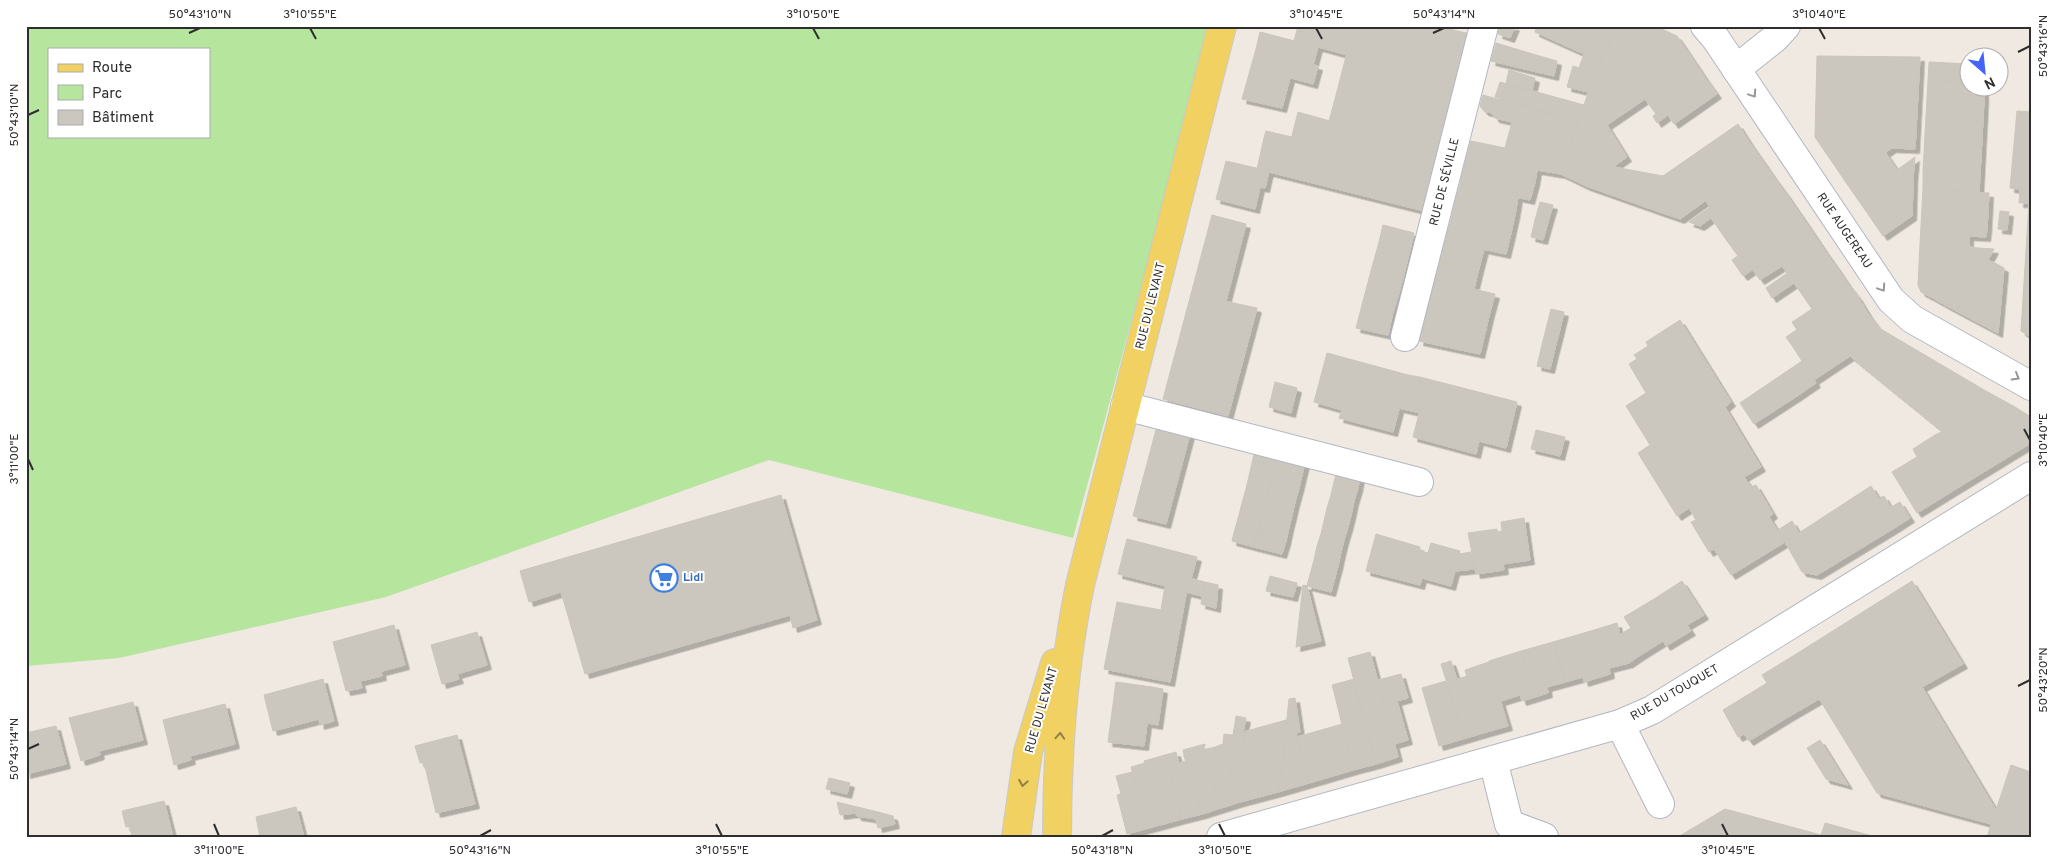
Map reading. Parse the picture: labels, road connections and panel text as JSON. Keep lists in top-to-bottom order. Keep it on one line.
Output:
{"streets":{"main road":["RUE DU LEVANT"],"street":["RUE DE SÉVILLE","RUE AUGEREAU","RUE DU TOUQUET"]},"one_way":["RUE AUGEREAU"],"places":{"supermarket":["Lidl"]},"legend":["Route","Parc","Bâtiment"],"north":"bottom right","coordinates":["50°43'10\"N","3°10'55\"E","3°10'50\"E","3°10'45\"E","50°43'14\"N","3°10'40\"E","50°43'16\"N","3°11'00\"E","50°43'20\"N","50°43'18\"N"]}
